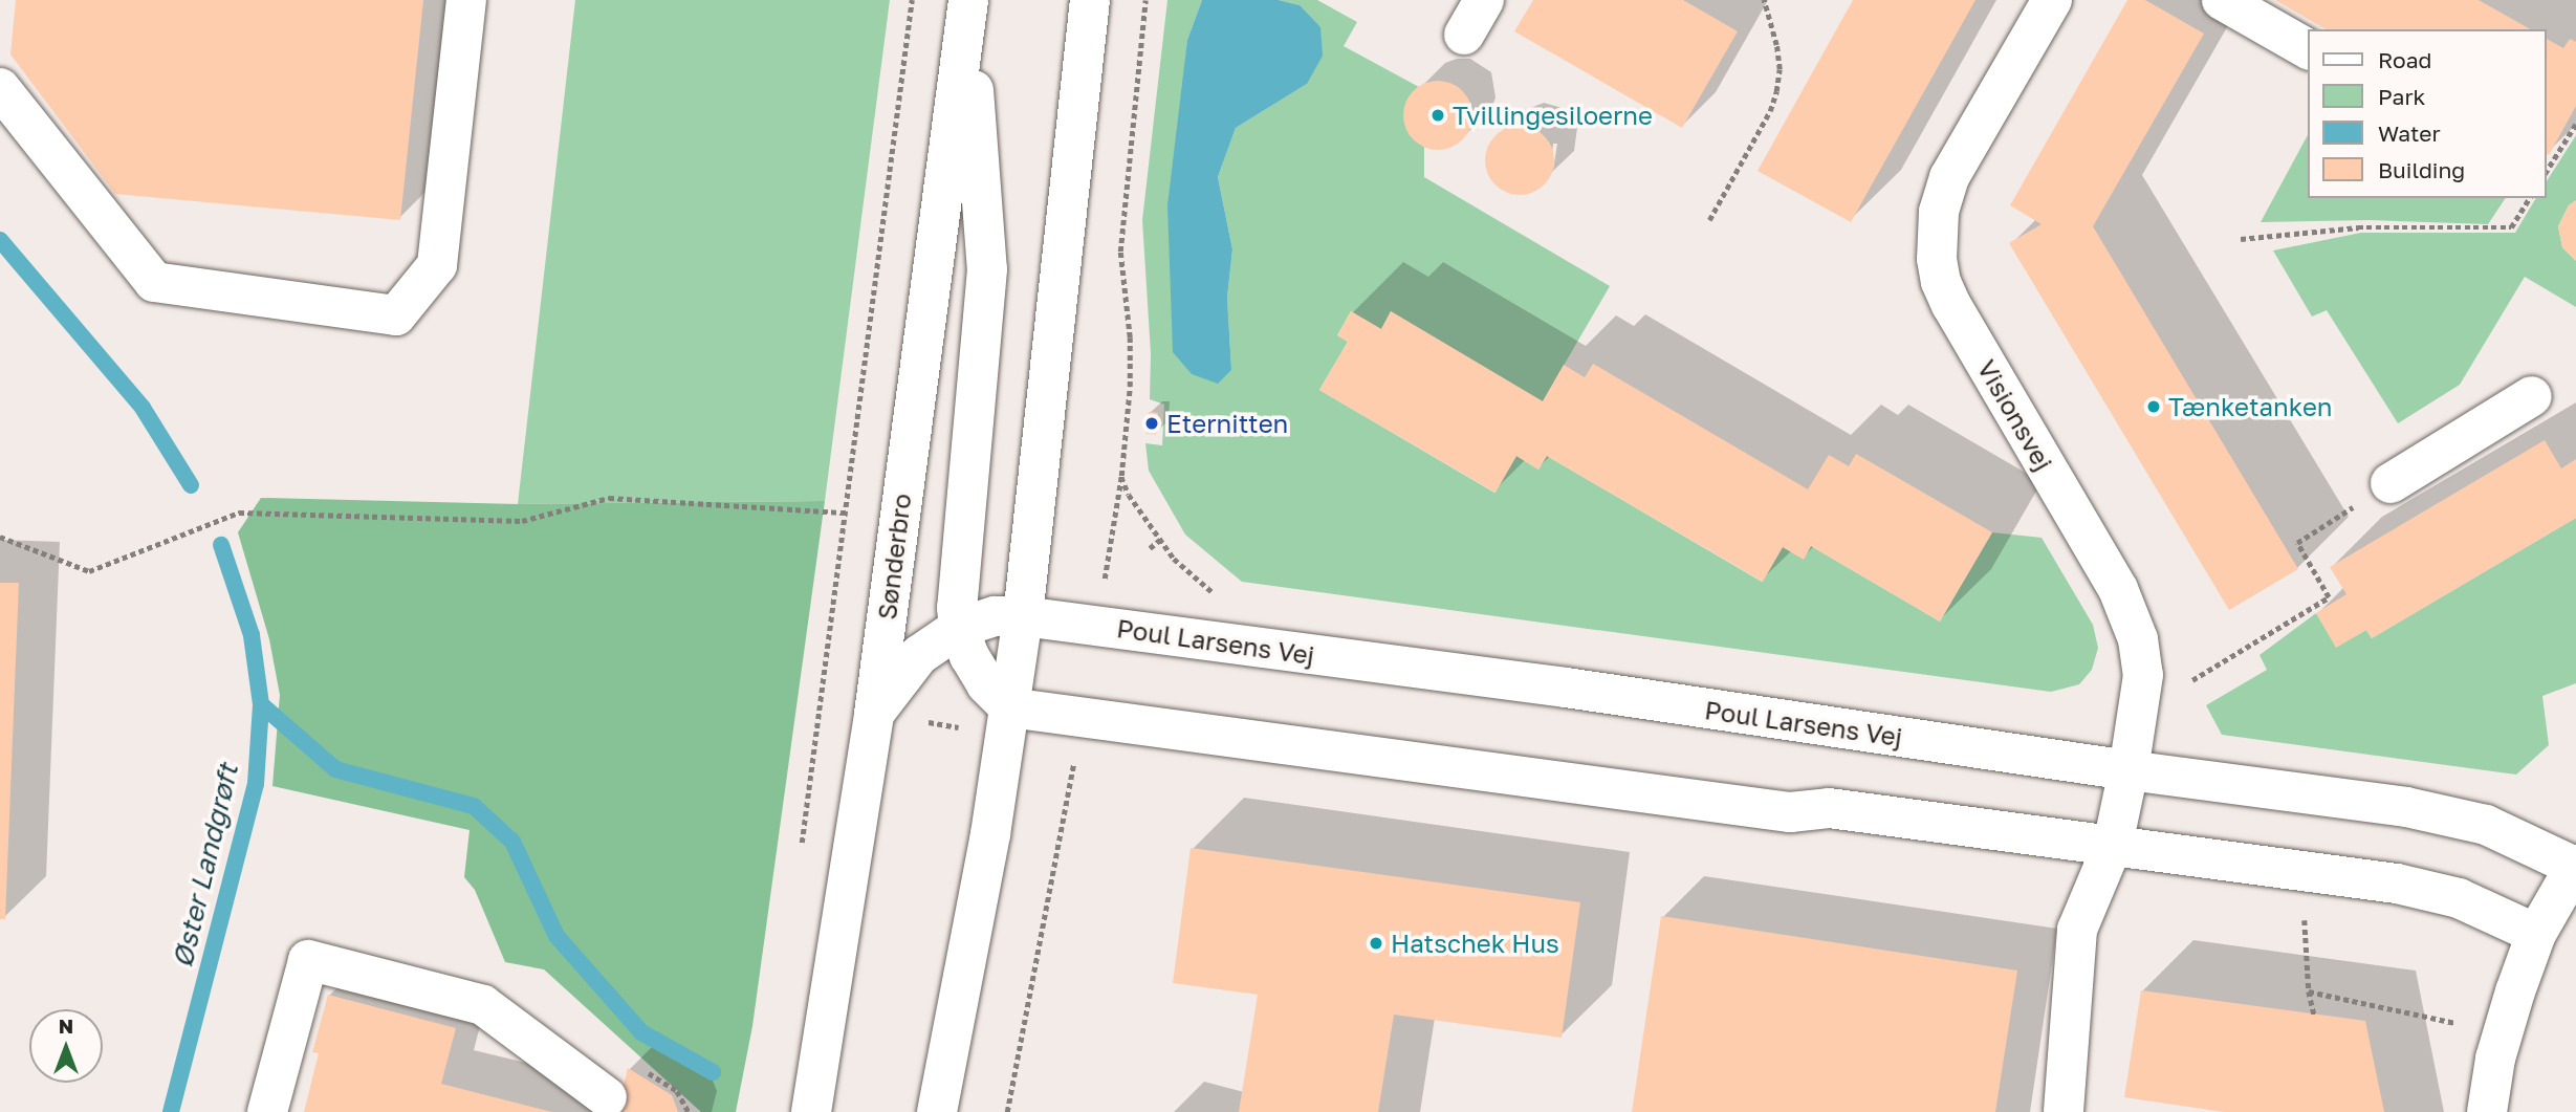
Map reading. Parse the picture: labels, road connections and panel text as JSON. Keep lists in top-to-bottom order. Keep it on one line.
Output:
{"streets":{"street":["Visionsvej","Sønderbro","Poul Larsens Vej"]},"crossings":[["Visionsvej","Poul Larsens Vej"],["Sønderbro","Poul Larsens Vej"]],"water":["Øster Landgrøft"],"places":["Tvillingesiloerne","Tænketanken","Eternitten","Hatschek Hus"],"legend":["Road","Park","Water","Building"],"north":"top"}
